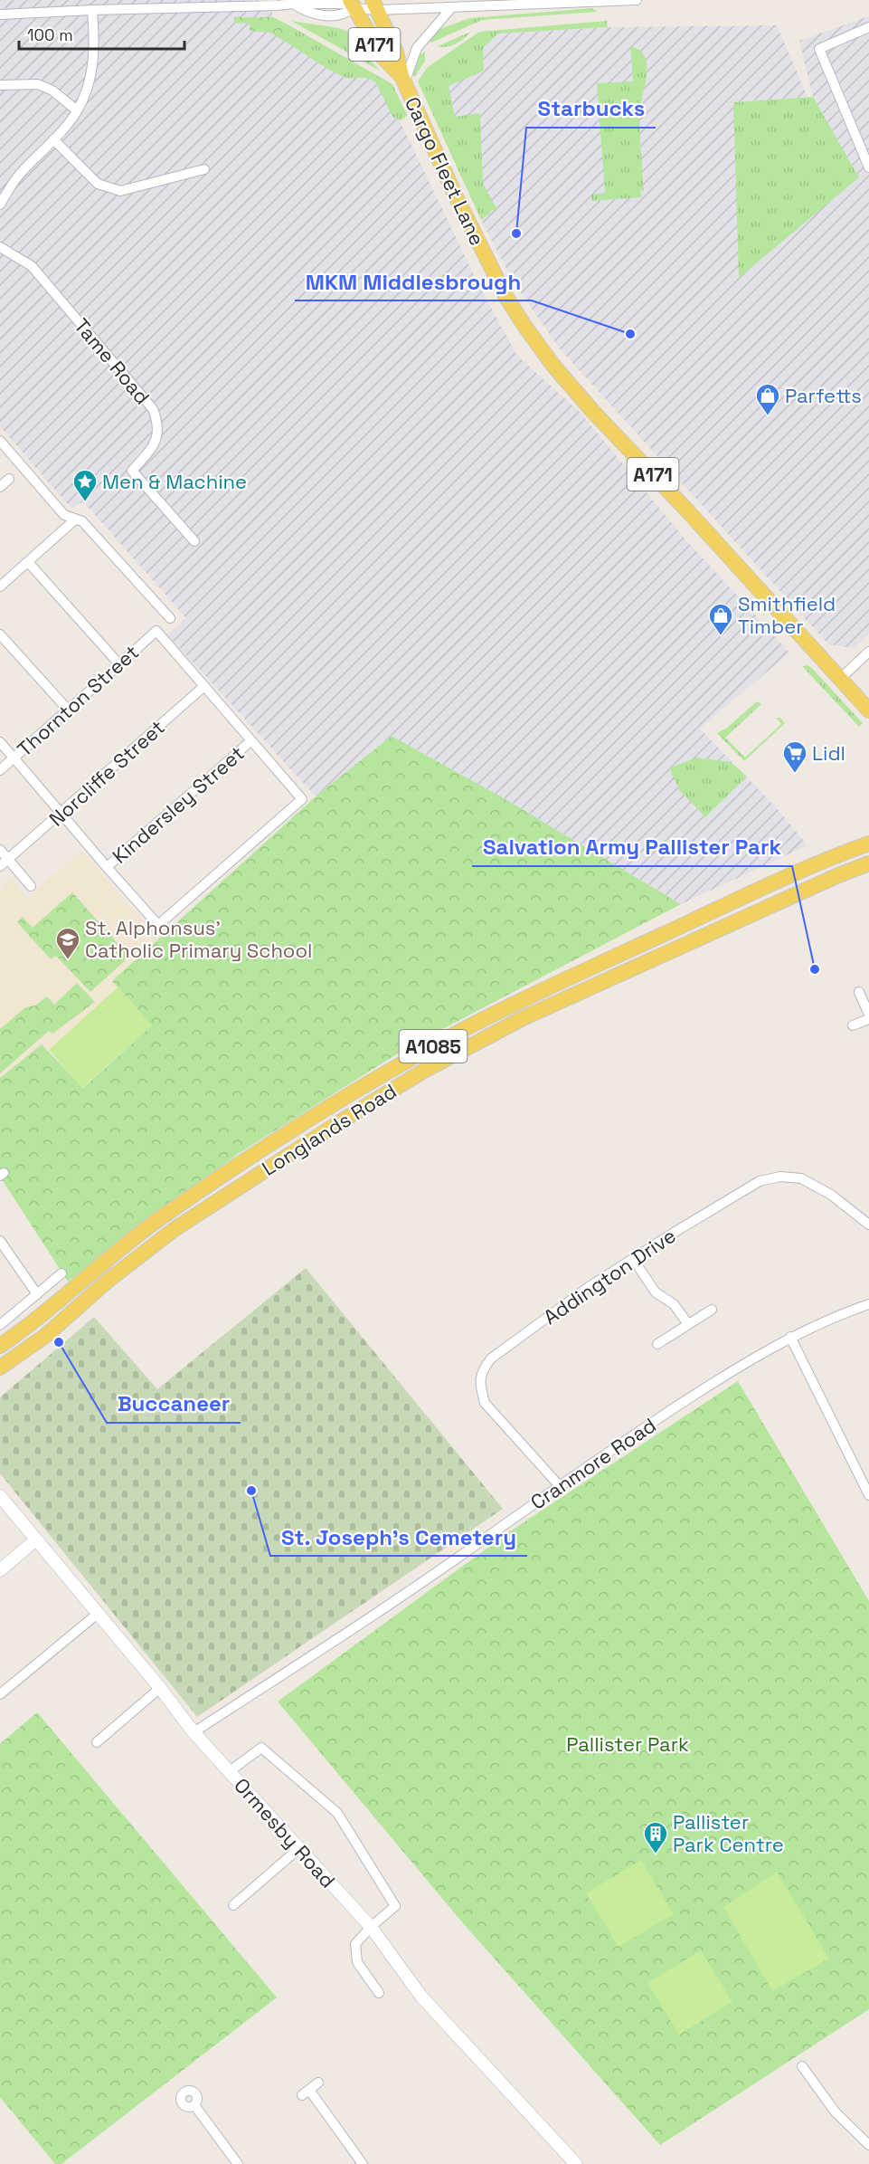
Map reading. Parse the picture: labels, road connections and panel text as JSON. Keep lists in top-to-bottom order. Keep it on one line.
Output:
{"streets":{"main road":["A171","Cargo Fleet Lane","A1085","Longlands Road"],"street":["Tame Road","Thornton Street","Norcliffe Street","Kindersley Street","Addington Drive","Cranmore Road","Ormesby Road"]},"crossings":[["Thornton Street","Norcliffe Street"],["Addington Drive","Cranmore Road"],["Cranmore Road","Ormesby Road"]],"parks":["Pallister Park"],"places":{"other":["Starbucks","MKM Middlesbrough","Salvation Army Pallister Park","Buccaneer","St. Joseph's Cemetery"],"shop":["Parfetts","Smithfield Timber"],"place":["Men & Machine"],"supermarket":["Lidl"],"school or university":["St. Alphonsus' Catholic Primary School"],"building":["Pallister Park Centre"]},"scale_bar":"100 m"}
